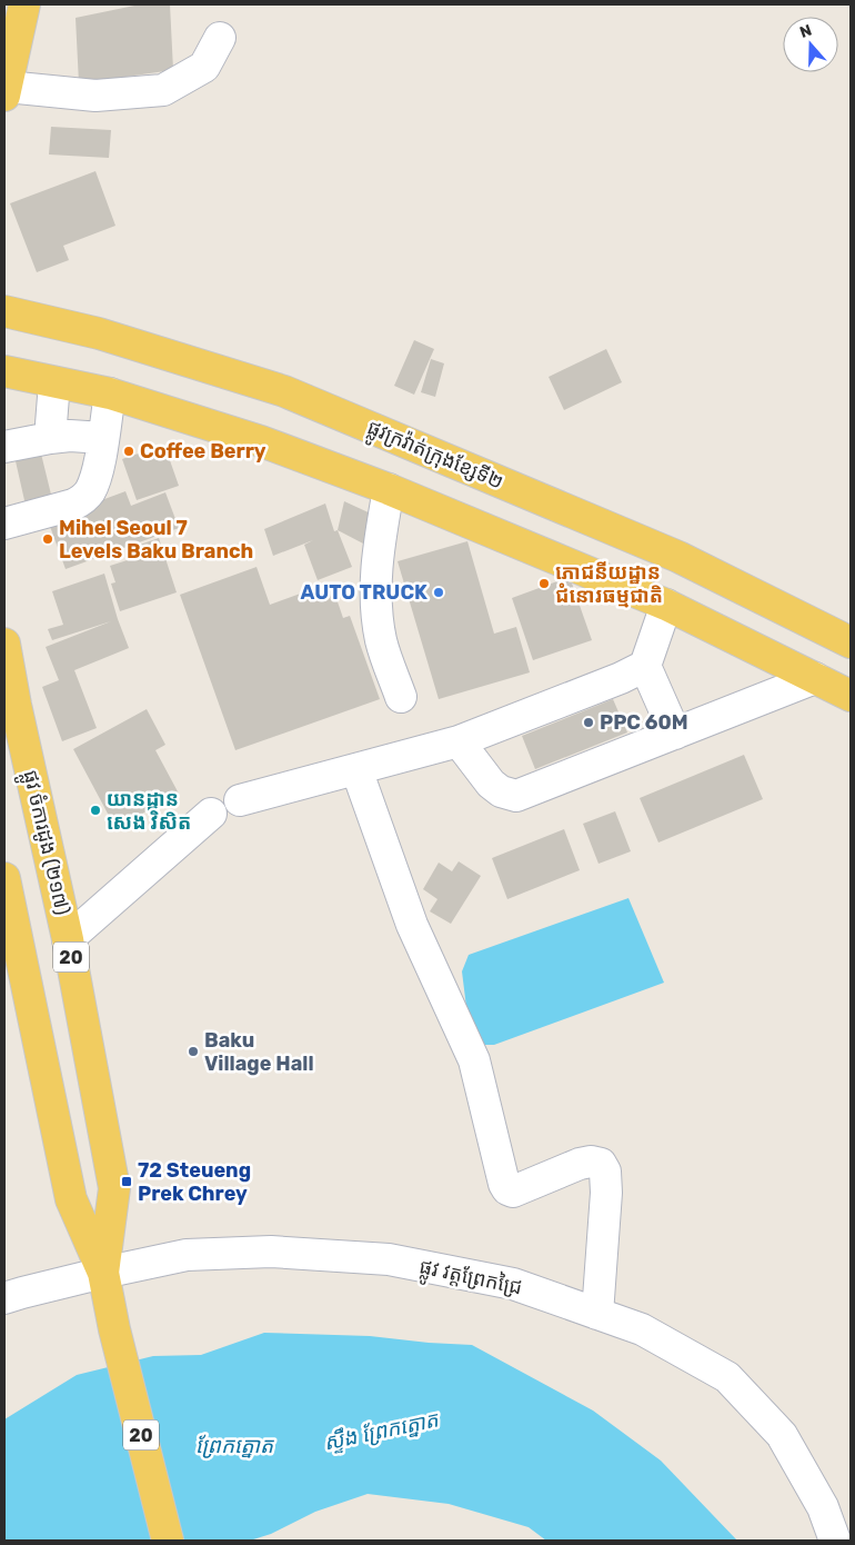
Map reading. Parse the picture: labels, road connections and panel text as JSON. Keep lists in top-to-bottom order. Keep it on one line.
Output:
{"streets":{"main road":["ផ្លូវក្រវ៉ាត់ក្រុងខ្សែទី២","ផ្លូវ ចំការដូង (២១៧)","20"],"street":["ផ្លូវ វត្តព្រែកជ្រៃ"]},"crossings":[["ផ្លូវ ចំការដូង (២១៧)","ផ្លូវ វត្តព្រែកជ្រៃ"]],"water":["ស្ទឹង ព្រែកត្នោត","ព្រែកត្នោត"],"places":{"other":["Coffee Berry","Mihel Seoul 7 Levels Baku Branch","ភោជនីយដ្ឋាន ជំនោរធម្មជាតិ","AUTO TRUCK","PPC 60M","យានដ្ឋាន សេង វិសិត","Baku Village Hall"],"transit":["72 Steueng Prek Chrey"]},"north":"top"}
